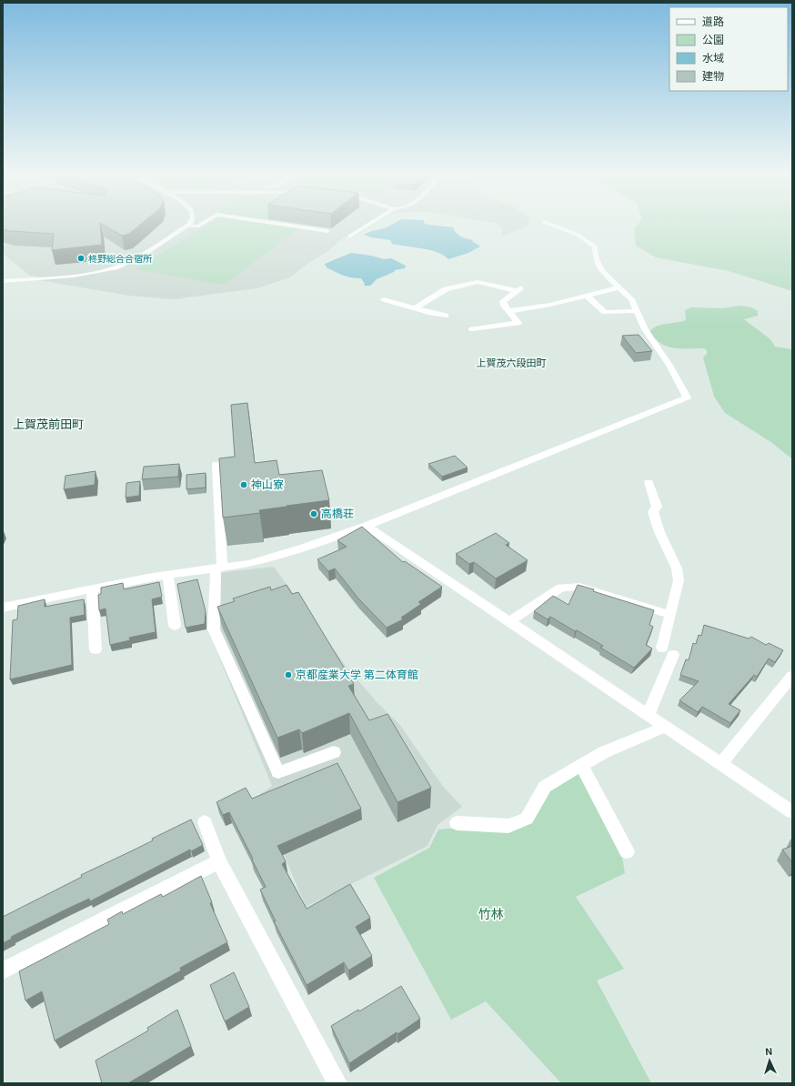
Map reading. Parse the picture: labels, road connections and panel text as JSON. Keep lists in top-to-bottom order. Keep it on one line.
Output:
{"districts":["上賀茂六段田町","上賀茂前田町"],"parks":["竹林"],"places":["柊野総合合宿所","神山寮","高橋荘","京都産業大学 第二体育館"],"legend":["道路","公園","水域","建物"],"north":"top"}
